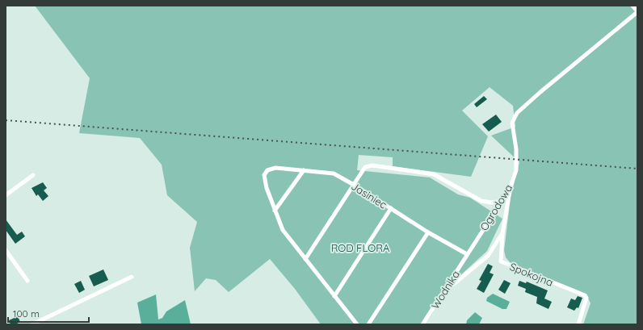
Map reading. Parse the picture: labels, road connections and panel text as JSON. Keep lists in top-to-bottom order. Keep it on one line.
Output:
{"streets":{"street":["Jasiniec","Ogrodowa","Spokojna","Wodnika"]},"crossings":[["Jasiniec","Ogrodowa"],["Jasiniec","Wodnika"],["Ogrodowa","Wodnika"]],"parks":["ROD FLORA"],"scale_bar":"100 m"}
